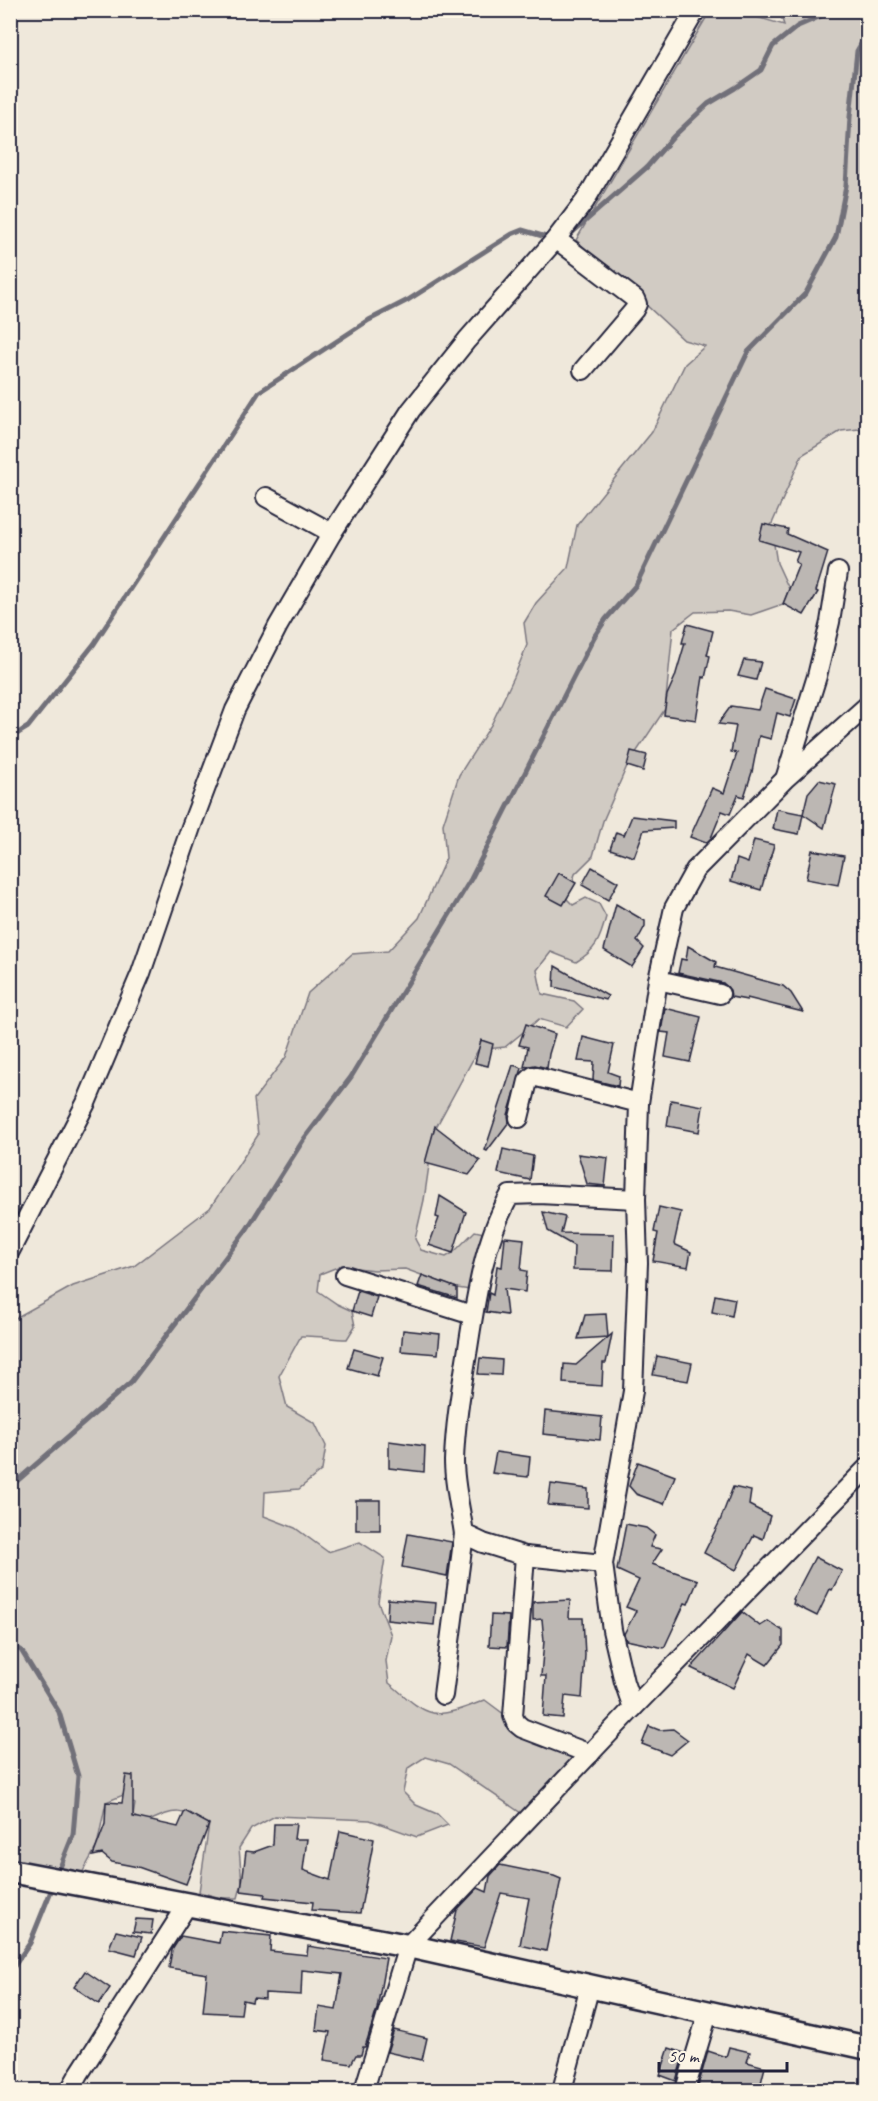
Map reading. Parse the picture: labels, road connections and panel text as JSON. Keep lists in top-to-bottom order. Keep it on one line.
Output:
{"scale_bar":"50 m"}
